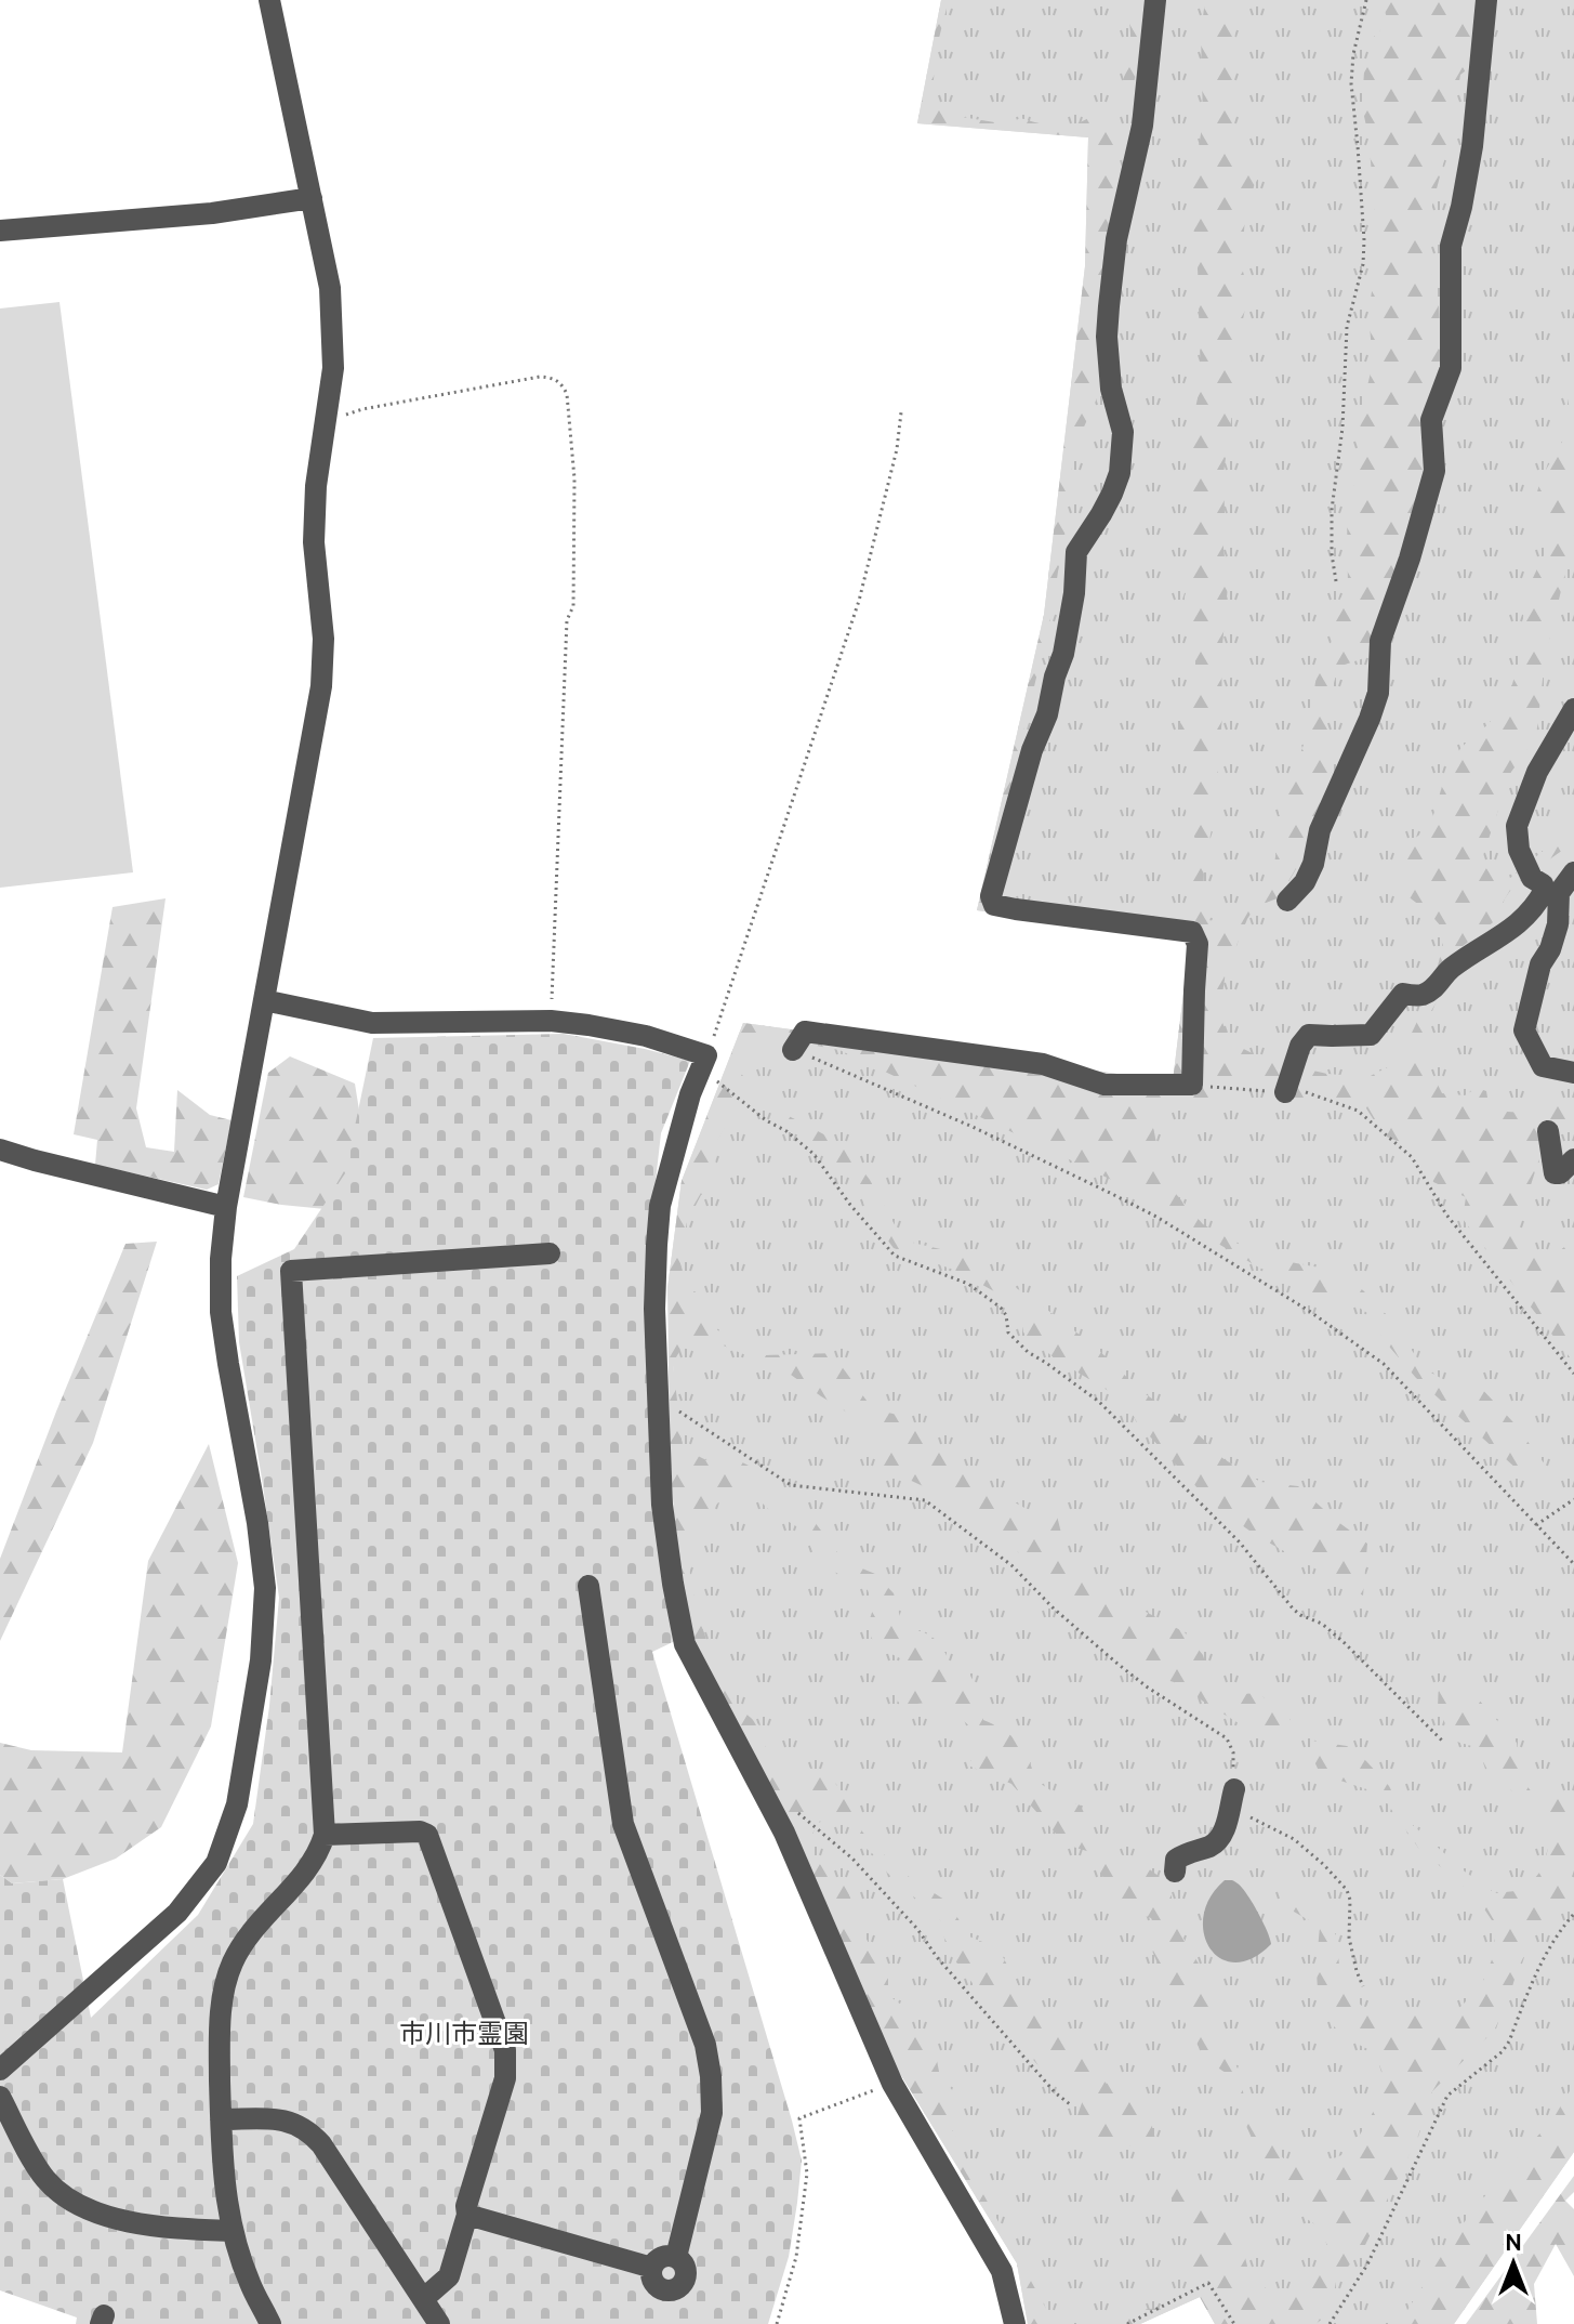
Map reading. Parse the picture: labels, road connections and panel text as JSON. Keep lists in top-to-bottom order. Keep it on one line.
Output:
{"parks":["市川市霊園"],"north":"top"}
